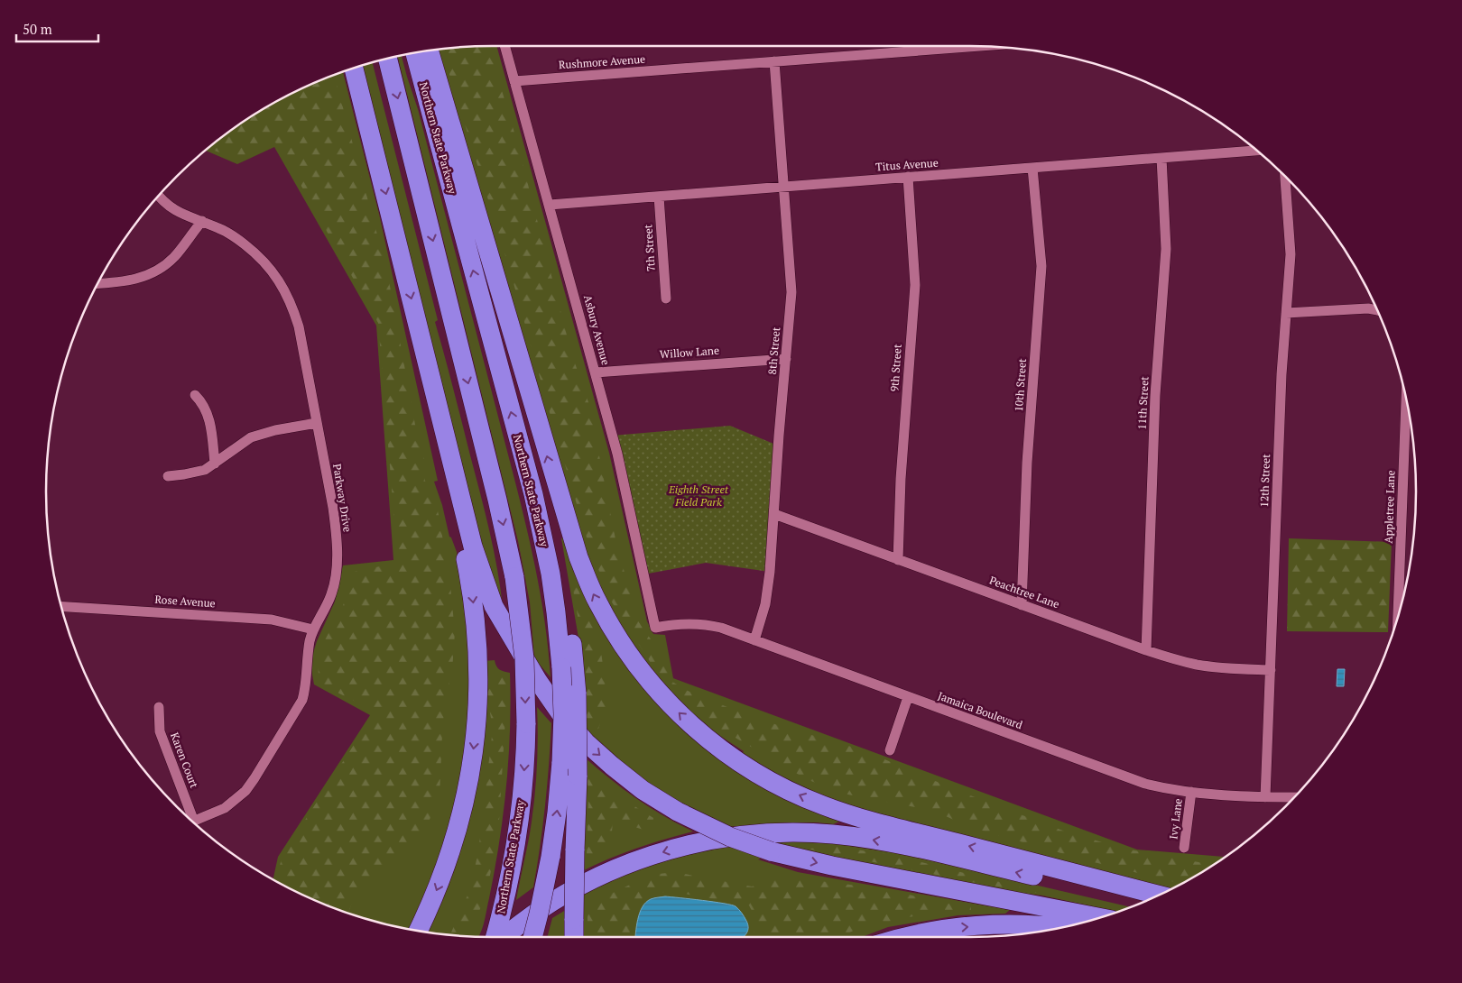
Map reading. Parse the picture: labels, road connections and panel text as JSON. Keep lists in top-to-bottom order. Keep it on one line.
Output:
{"streets":{"highway":["Northern State Parkway"],"street":["Rushmore Avenue","Titus Avenue","7th Street","Asbury Avenue","8th Street","Willow Lane","9th Street","10th Street","11th Street","12th Street","Parkway Drive","Appletree Lane","Peachtree Lane","Rose Avenue","Jamaica Boulevard","Karen Court","Ivy Lane"]},"crossings":[["Rushmore Avenue","Asbury Avenue"],["Rushmore Avenue","8th Street"],["Titus Avenue","7th Street"],["Titus Avenue","Asbury Avenue"],["Titus Avenue","8th Street"],["Titus Avenue","9th Street"],["Titus Avenue","10th Street"],["Titus Avenue","11th Street"],["Asbury Avenue","Willow Lane"],["Asbury Avenue","Jamaica Boulevard"],["8th Street","Willow Lane"],["8th Street","Peachtree Lane"],["8th Street","Jamaica Boulevard"],["9th Street","Peachtree Lane"],["10th Street","Peachtree Lane"],["11th Street","Peachtree Lane"],["12th Street","Peachtree Lane"],["12th Street","Jamaica Boulevard"],["Parkway Drive","Rose Avenue"],["Jamaica Boulevard","Ivy Lane"]],"parks":["Eighth Street Field Park"],"scale_bar":"50 m"}
